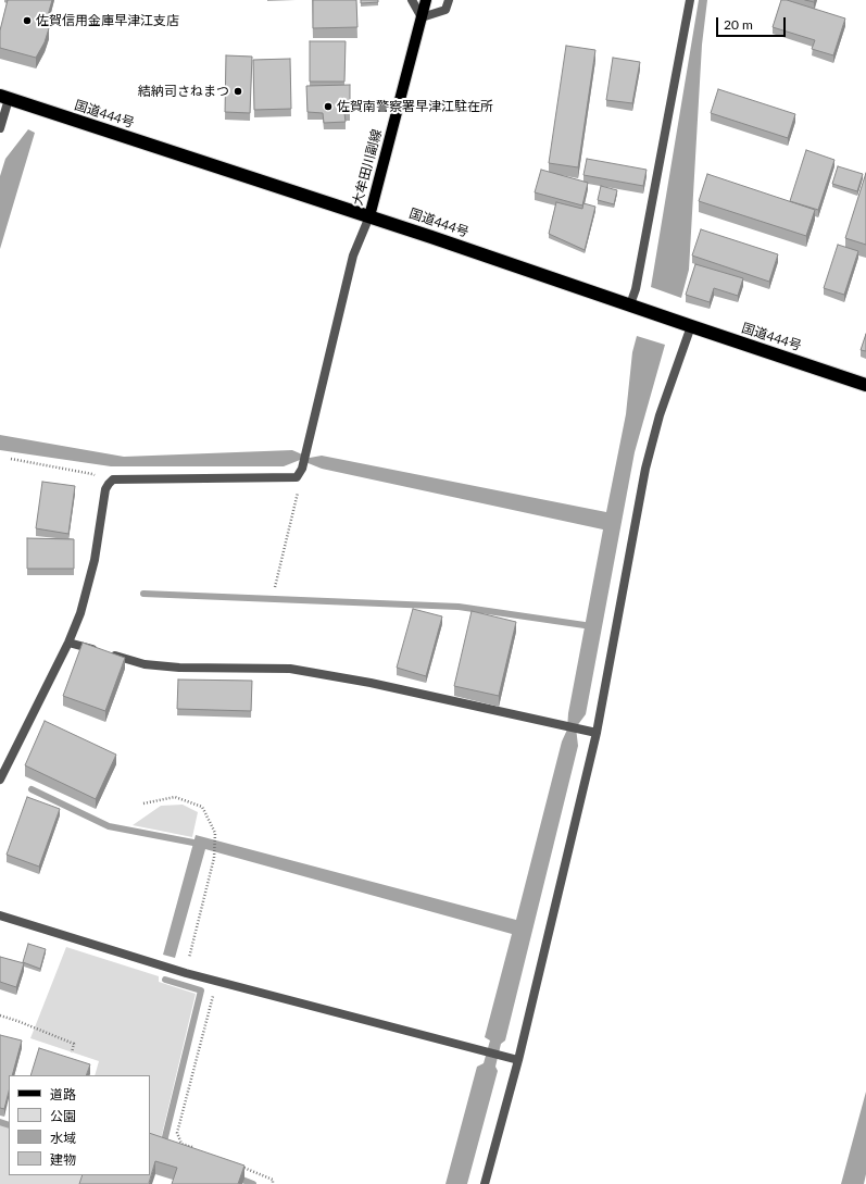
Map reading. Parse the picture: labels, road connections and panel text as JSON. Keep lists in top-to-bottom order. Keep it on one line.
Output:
{"streets":{"highway":["国道444号"],"main road":["大牟田川副線"]},"crossings":[["国道444号","大牟田川副線"]],"places":["佐賀信用金庫早津江支店","結納司さねまつ","佐賀南警察署早津江駐在所"],"legend":["道路","公園","水域","建物"],"scale_bar":"20 m"}
